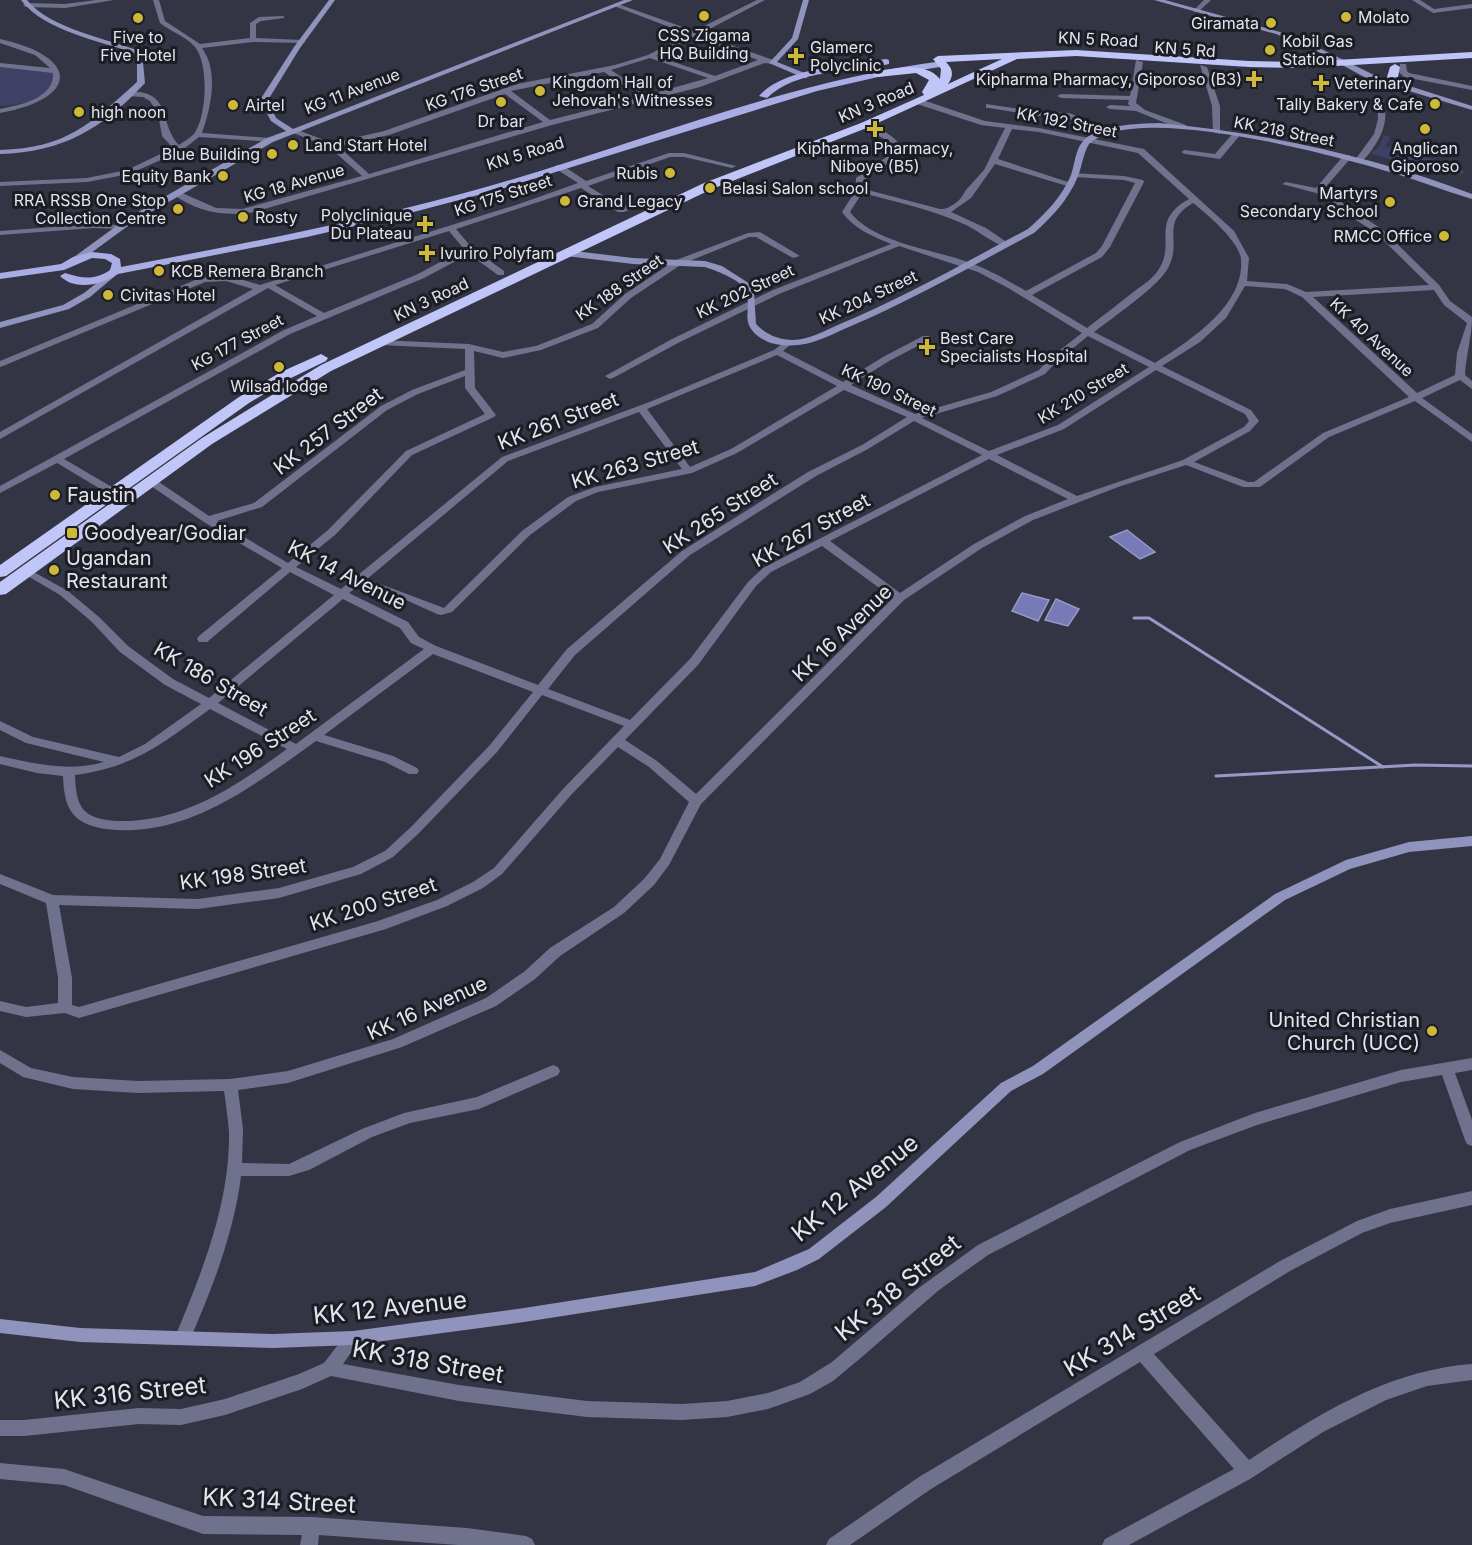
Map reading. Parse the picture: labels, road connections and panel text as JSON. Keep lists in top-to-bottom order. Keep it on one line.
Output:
{"streets":{"highway":["KN 5 Road","KN 5 Rd","KN 3 Road"],"street":["KG 176 Street","KG 11 Avenue","KK 192 Street","KK 218 Street","KG 18 Avenue","KG 175 Street","KK 188 Street","KK 202 Street","KK 204 Street","KK 40 Avenue","KG 177 Street","KK 190 Street","KK 210 Street","KK 261 Street","KK 257 Street","KK 263 Street","KK 265 Street","KK 267 Street","KK 14 Avenue","KK 16 Avenue","KK 186 Street","KK 196 Street","KK 198 Street","KK 200 Street","KK 12 Avenue","KK 318 Street","KK 314 Street","KK 316 Street"]},"crossings":[["KN 5 Road","KN 3 Road"],["KN 5 Rd","KN 3 Road"],["KG 11 Avenue","KG 18 Avenue"],["KN 3 Road","KK 192 Street"],["KN 3 Road","KG 175 Street"],["KN 3 Road","KK 188 Street"],["KN 3 Road","KK 190 Street"],["KN 3 Road","KK 14 Avenue"],["KN 3 Road","KK 16 Avenue"],["KN 3 Road","KK 186 Street"],["KK 192 Street","KK 218 Street"],["KK 192 Street","KK 204 Street"],["KK 192 Street","KK 40 Avenue"],["KK 192 Street","KK 210 Street"],["KK 192 Street","KK 265 Street"],["KK 218 Street","KK 204 Street"],["KK 188 Street","KK 190 Street"],["KK 202 Street","KK 190 Street"],["KK 202 Street","KK 16 Avenue"],["KK 204 Street","KK 190 Street"],["KK 204 Street","KK 261 Street"],["KK 204 Street","KK 16 Avenue"],["KK 40 Avenue","KK 210 Street"],["KK 190 Street","KK 210 Street"],["KK 190 Street","KK 261 Street"],["KK 190 Street","KK 263 Street"],["KK 190 Street","KK 265 Street"],["KK 190 Street","KK 267 Street"],["KK 190 Street","KK 16 Avenue"],["KK 210 Street","KK 267 Street"],["KK 210 Street","KK 16 Avenue"],["KK 261 Street","KK 263 Street"],["KK 261 Street","KK 14 Avenue"],["KK 261 Street","KK 186 Street"],["KK 257 Street","KK 14 Avenue"],["KK 265 Street","KK 14 Avenue"],["KK 265 Street","KK 16 Avenue"],["KK 265 Street","KK 198 Street"],["KK 267 Street","KK 14 Avenue"],["KK 267 Street","KK 200 Street"],["KK 14 Avenue","KK 196 Street"],["KK 14 Avenue","KK 198 Street"],["KK 14 Avenue","KK 200 Street"],["KK 186 Street","KK 196 Street"],["KK 318 Street","KK 316 Street"]],"places":{"other":["CSS Zigama HQ Building","Molato","Five to Five Hotel","Giramata","Kobil Gas Station","Kingdom Hall of Jehovah's Witnesses","Dr bar","Tally Bakery & Cafe","Airtel","high noon","Anglican Giporoso","Land Start Hotel","Blue Building","Rubis","Equity Bank","Belasi Salon school","Grand Legacy","Martyrs Secondary School","RRA RSSB One Stop Collection Centre","Rosty","RMCC Office","KCB Remera Branch","Civitas Hotel","Wilsad lodge","Faustin","Ugandan Restaurant","United Christian Church (UCC)"],"health":["Glamerc Polyclinic","Kipharma Pharmacy, Giporoso (B3)","Veterinary","Kipharma Pharmacy, Niboye (B5)","Polyclinique Du Plateau","Ivuriro Polyfam","Best Care Specialists Hospital"],"transit":["Goodyear/Godiar"]}}
